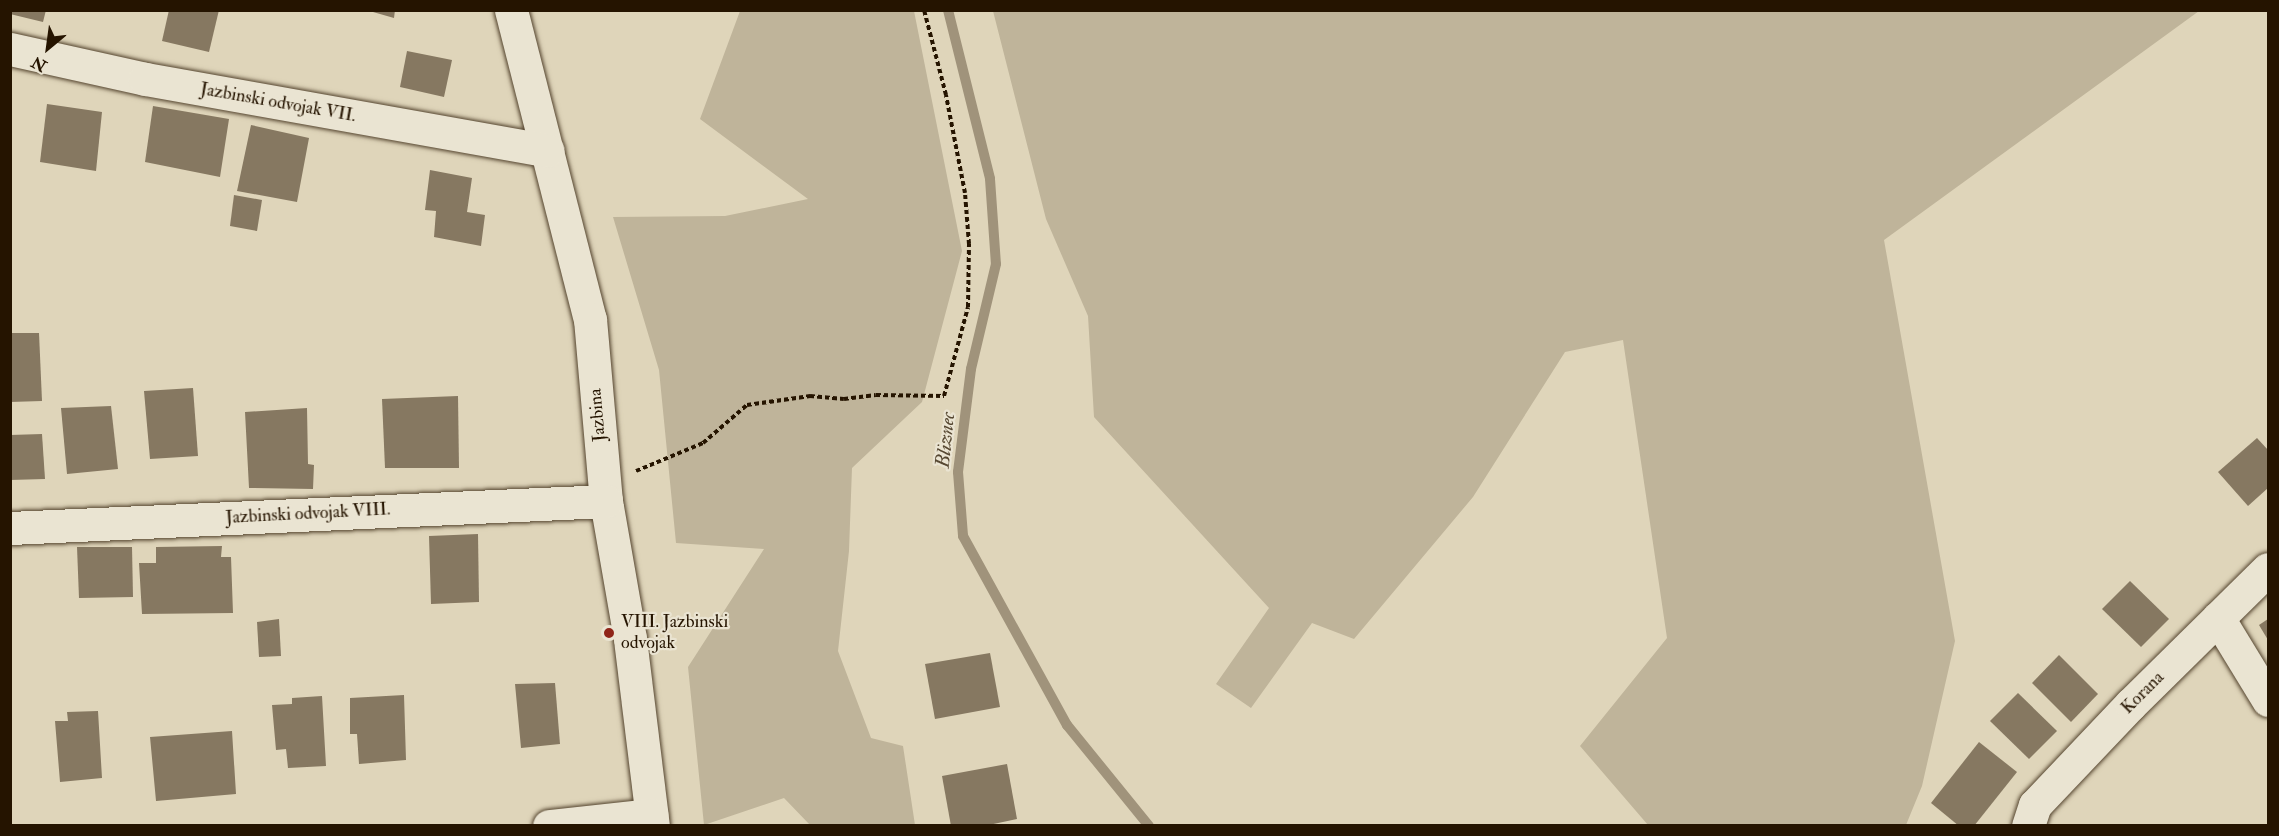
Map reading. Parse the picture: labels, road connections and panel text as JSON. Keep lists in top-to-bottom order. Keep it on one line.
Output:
{"streets":{"street":["Jazbinski odvojak VII.","Jazbina","Jazbinski odvojak VIII.","Korana"]},"crossings":[["Jazbinski odvojak VII.","Jazbina"],["Jazbina","Jazbinski odvojak VIII."]],"water":["Bliznec"],"places":["VIII. Jazbinski odvojak"],"north":"bottom left"}
